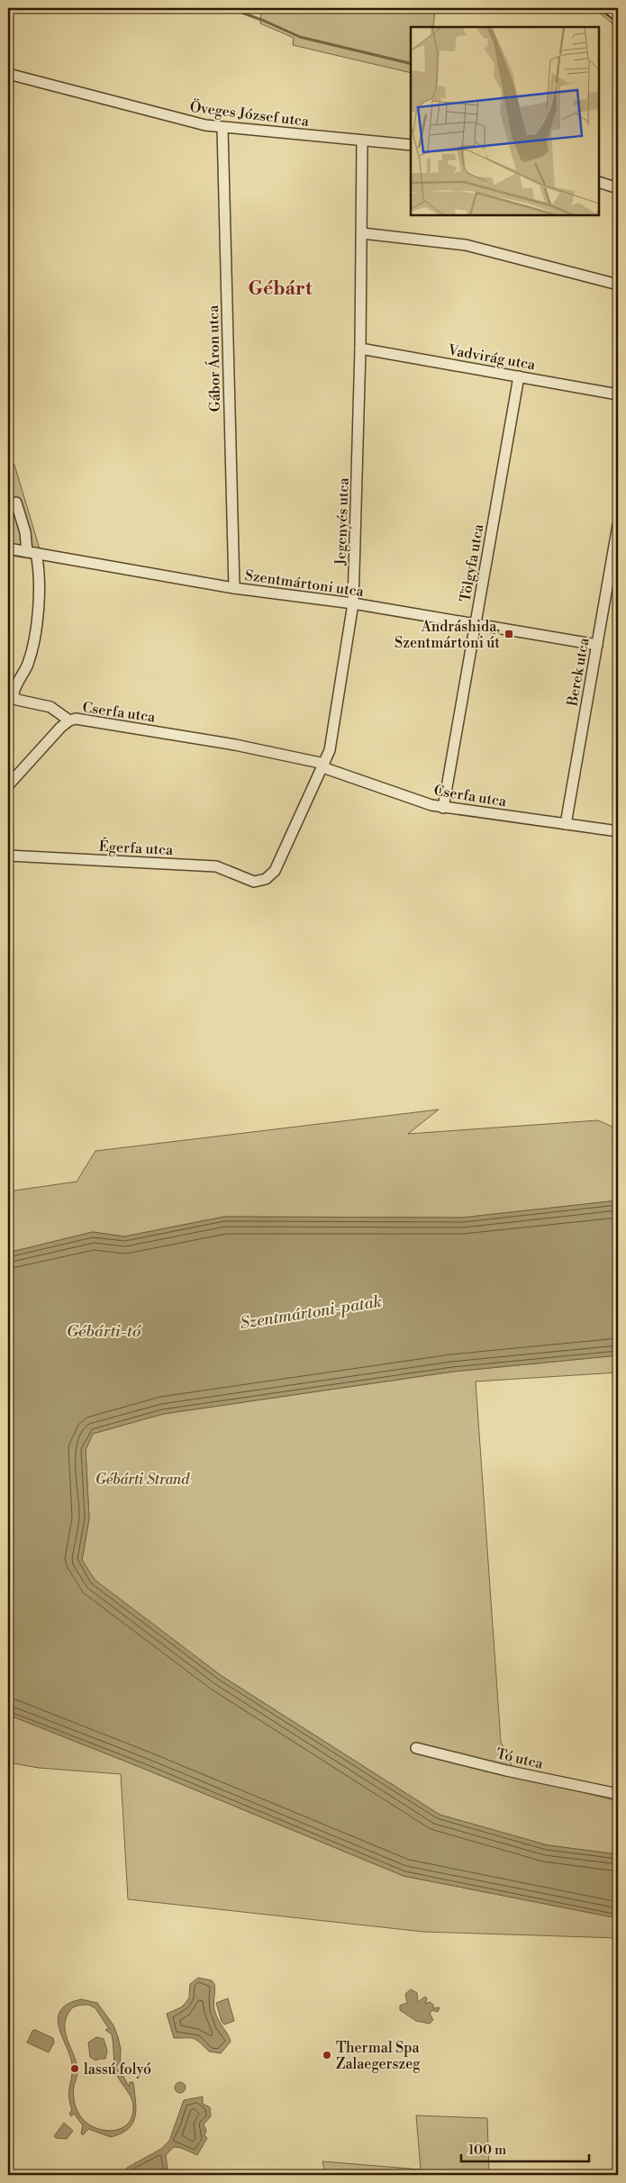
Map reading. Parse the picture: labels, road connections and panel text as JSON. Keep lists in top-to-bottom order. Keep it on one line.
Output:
{"streets":{"street":["Öveges József utca","Vadvirág utca","Gábor Áron utca","Jegenyés utca","Tölgyfa utca","Szentmártoni utca","Berek utca","Cserfa utca","Égerfa utca","Tó utca"]},"crossings":[["Öveges József utca","Gábor Áron utca"],["Öveges József utca","Jegenyés utca"],["Vadvirág utca","Jegenyés utca"],["Vadvirág utca","Tölgyfa utca"],["Gábor Áron utca","Szentmártoni utca"],["Jegenyés utca","Szentmártoni utca"],["Jegenyés utca","Cserfa utca"],["Jegenyés utca","Égerfa utca"],["Tölgyfa utca","Szentmártoni utca"],["Tölgyfa utca","Cserfa utca"],["Szentmártoni utca","Berek utca"],["Szentmártoni utca","Cserfa utca"],["Berek utca","Cserfa utca"]],"districts":["Gébárt"],"water":["Szentmártoni-patak","Gébárti-tó"],"parks":["Gébárti Strand"],"places":{"transit":["Andráshida, Szentmártoni út"],"other":["Thermal Spa Zalaegerszeg","lassú folyó"]},"scale_bar":"100 m"}
